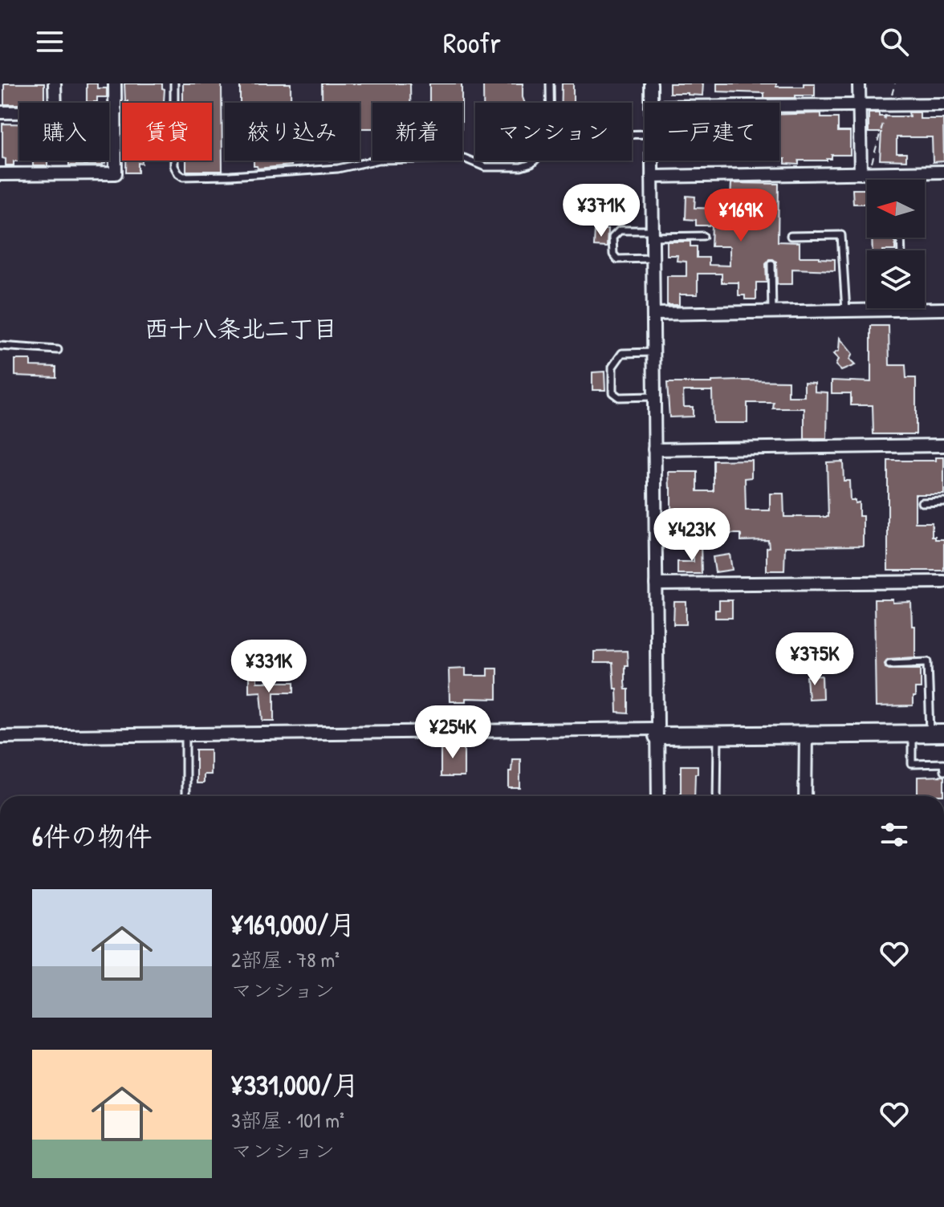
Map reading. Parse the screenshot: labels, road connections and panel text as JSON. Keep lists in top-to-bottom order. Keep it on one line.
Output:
{"districts":["西十八条北二丁目"],"north":"left","page":{"header":"Roofr","chip":["購入","賃貸","絞り込み","新着","マンション","一戸建て"],"price":["¥371K","¥169K","¥423K","¥375K","¥331K","¥254K"],"heading":"6件の物件","list":[{"name":"¥169,000/月","note":"2部屋 · 78 m² · マンション"},{"name":"¥331,000/月","note":"3部屋 · 101 m² · マンション"}]}}
